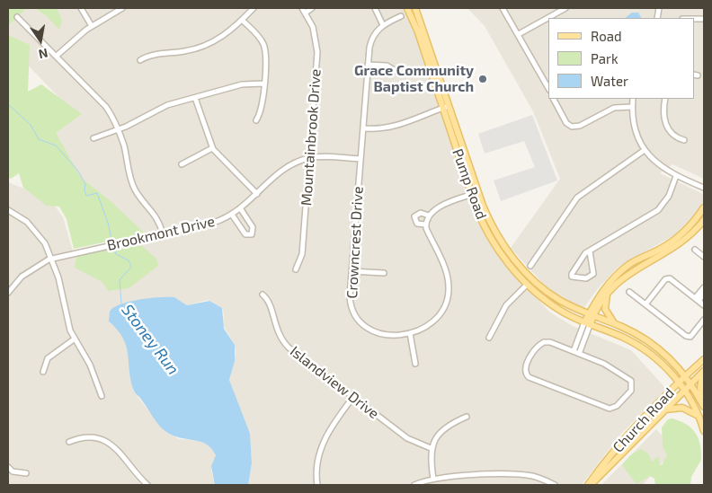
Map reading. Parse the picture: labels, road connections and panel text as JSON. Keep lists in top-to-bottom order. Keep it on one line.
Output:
{"streets":{"main road":["Pump Road","Church Road"],"street":["Mountainbrook Drive","Brookmont Drive","Crowncrest Drive","Islandview Drive"]},"crossings":[["Mountainbrook Drive","Brookmont Drive"],["Pump Road","Crowncrest Drive"],["Pump Road","Church Road"],["Brookmont Drive","Crowncrest Drive"]],"water":["Stoney Run"],"places":["Grace Community Baptist Church"],"legend":["Road","Park","Water"],"north":"bottom"}
